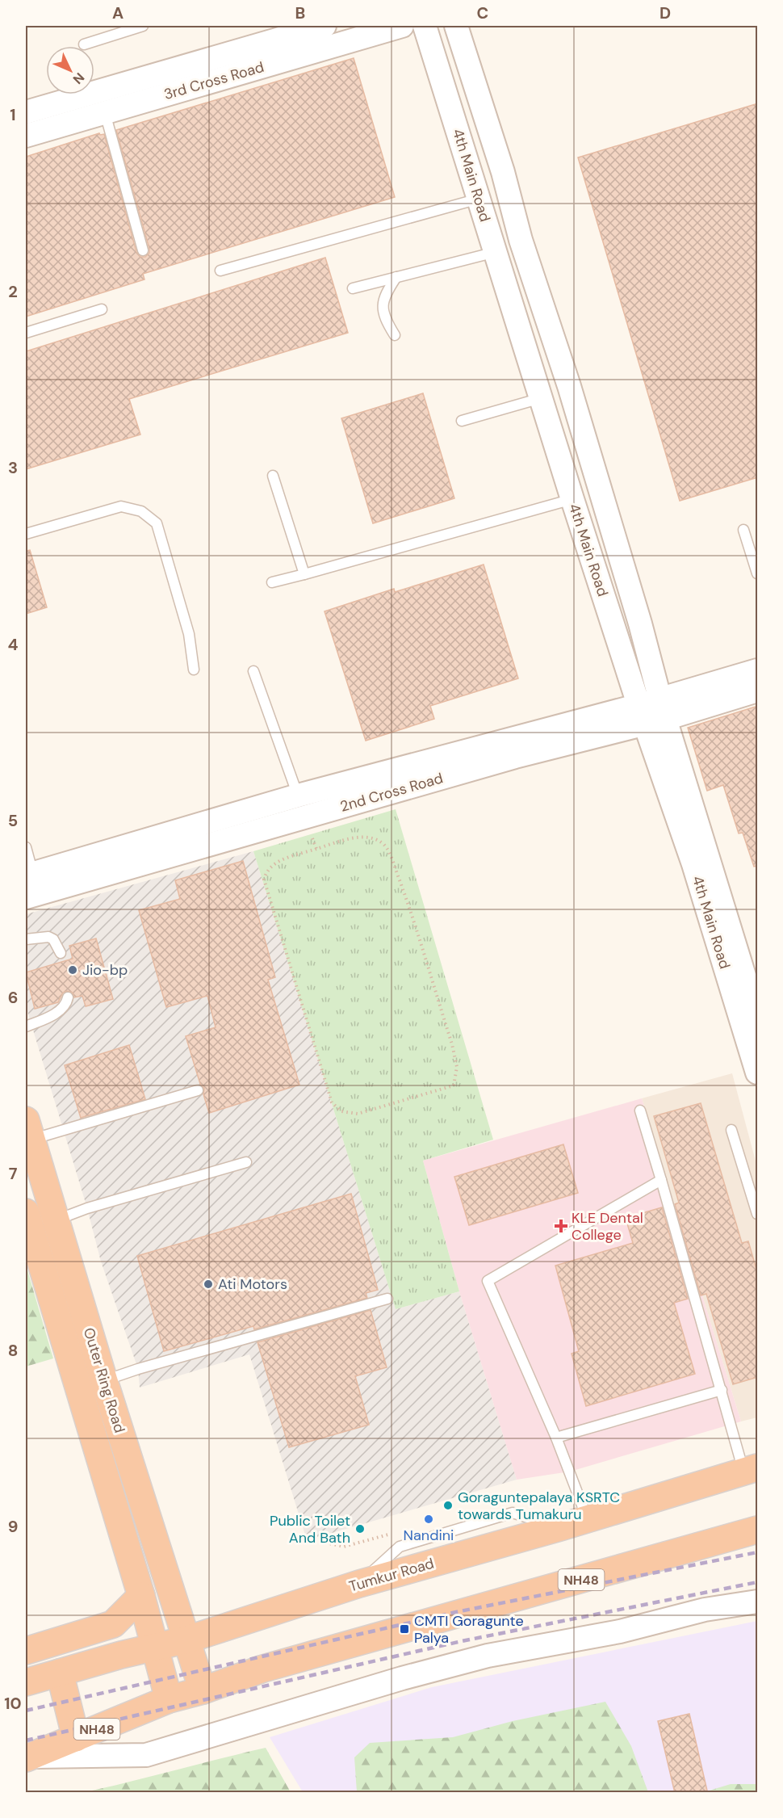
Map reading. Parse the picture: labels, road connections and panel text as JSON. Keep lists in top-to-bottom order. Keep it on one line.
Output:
{"streets":{"highway":["Outer Ring Road","Tumkur Road","NH48"],"street":["3rd Cross Road","4th Main Road","2nd Cross Road"]},"crossings":[["4th Main Road","2nd Cross Road"],["Outer Ring Road","Tumkur Road"],["Outer Ring Road","NH48"]],"places":{"other":["Jio-bp","Ati Motors","Goraguntepalaya KSRTC towards Tumakuru","Nandini","Public Toilet And Bath"],"health":["KLE Dental College"],"transit":["CMTI Goragunte Palya"]},"north":"bottom right","grid":{"columns":["A","B","C","D"],"rows":["1","2","3","4","5","6","7","8","9","10"]}}
